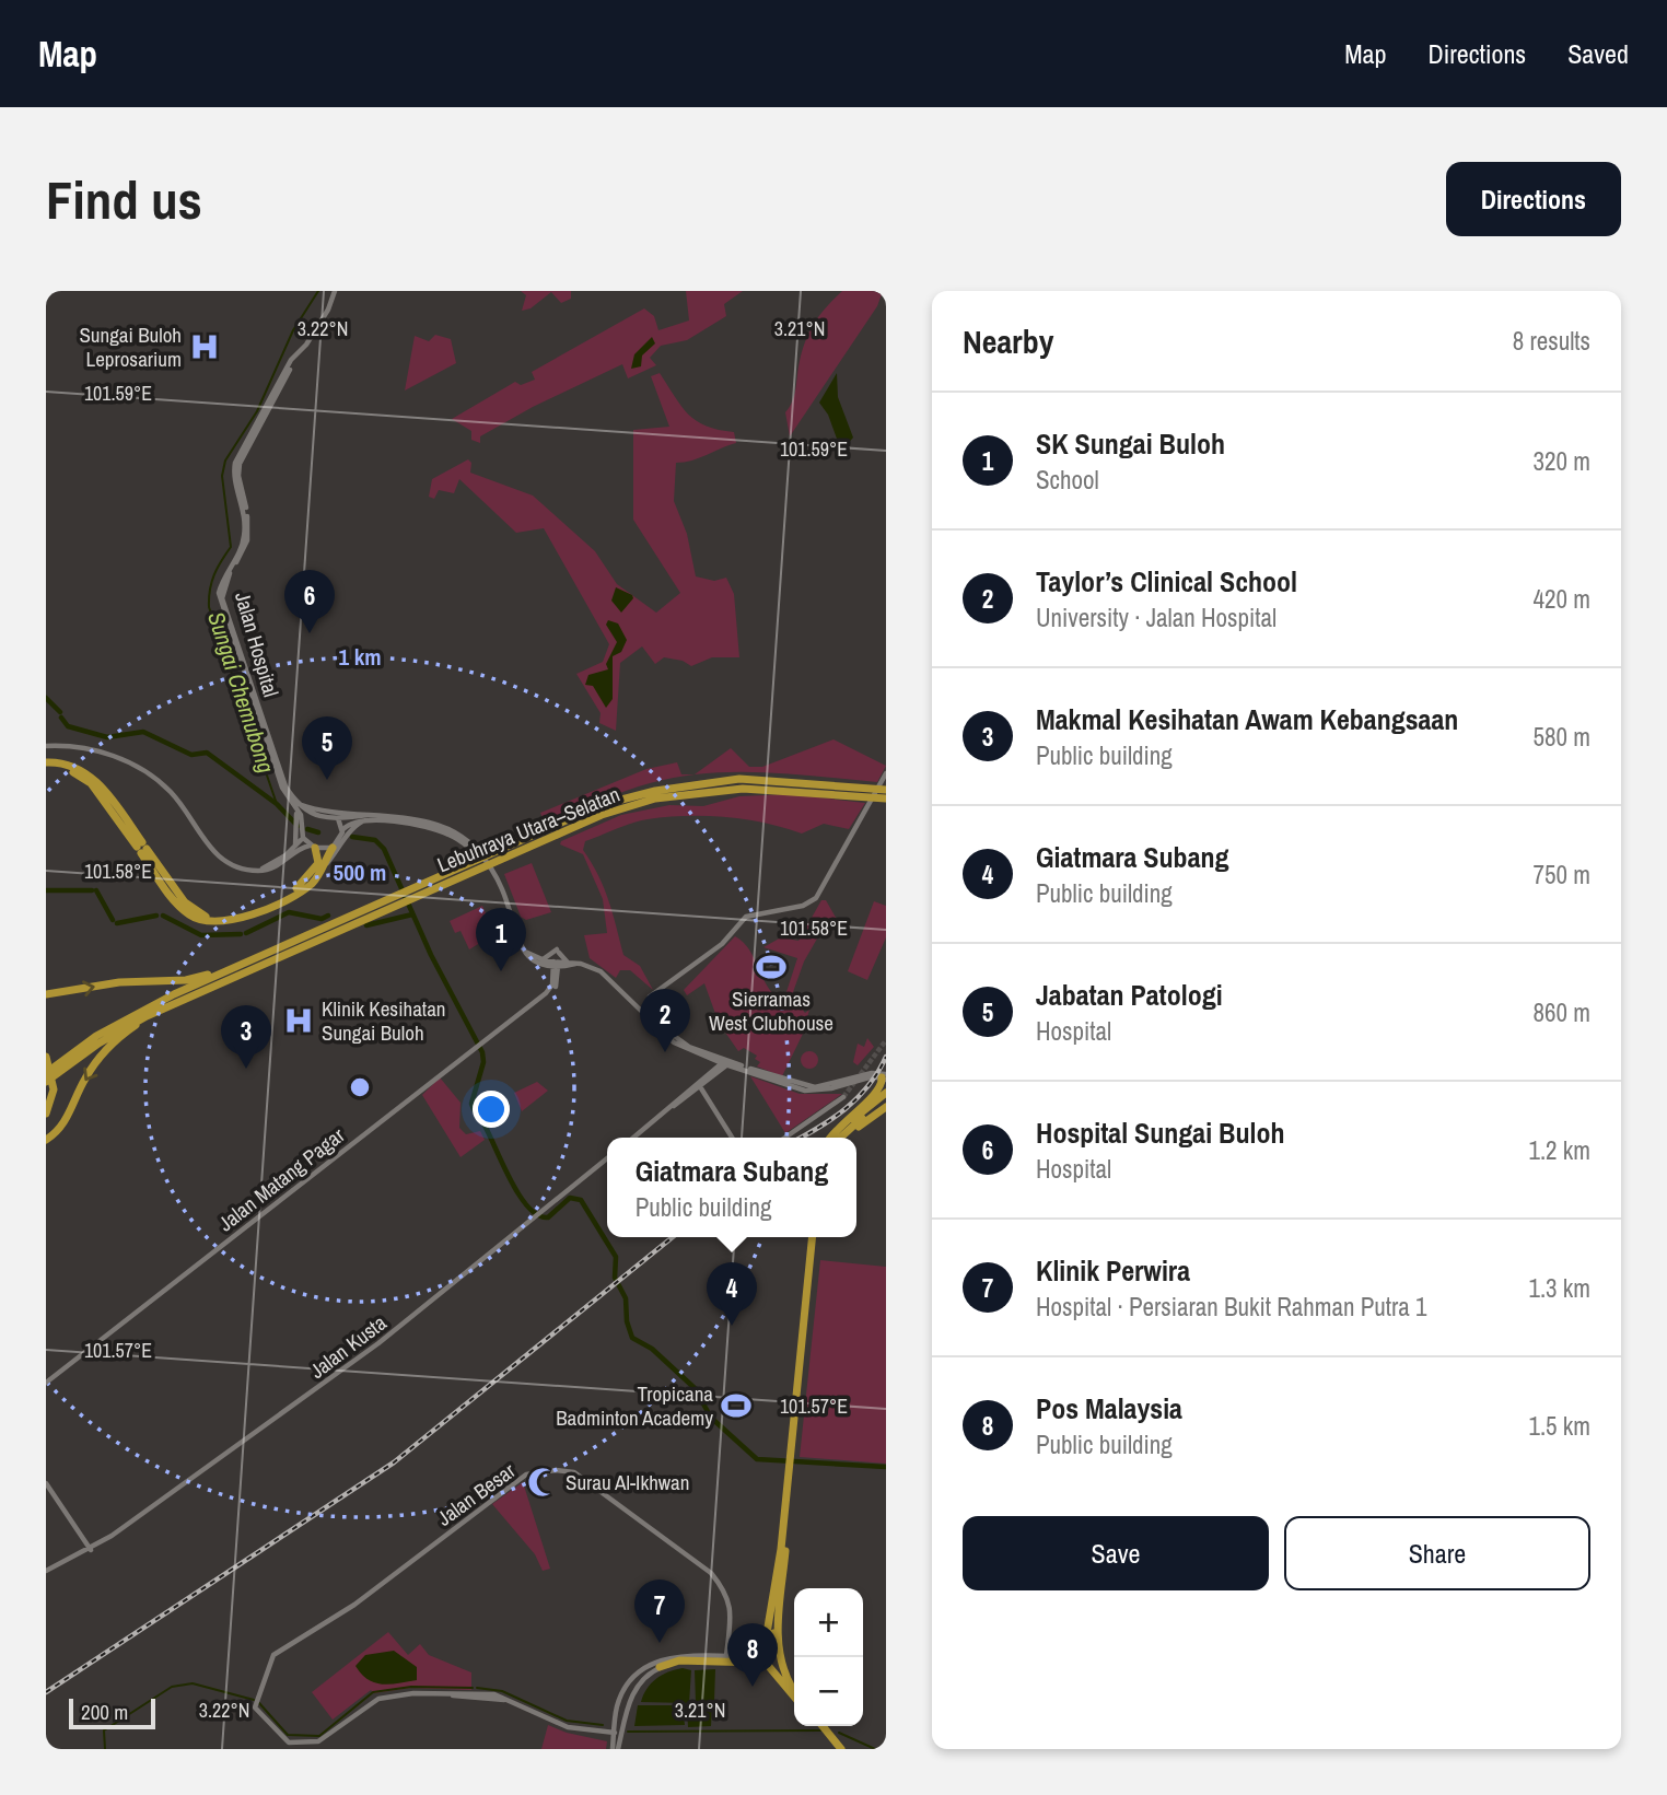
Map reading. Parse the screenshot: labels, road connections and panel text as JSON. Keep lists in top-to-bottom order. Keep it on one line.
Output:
{"streets":{"highway":["Lebuhraya Utara–Selatan"],"main road":["Jalan Hospital","Jalan Matang Pagar","Jalan Kusta","Jalan Besar"]},"crossings":[["Jalan Hospital","Lebuhraya Utara–Selatan"]],"water":["Sungai Chemubong"],"places":{"hospital":["Sungai Buloh Leprosarium","Klinik Kesihatan Sungai Buloh"],"sports":["Sierramas West Clubhouse","Tropicana Badminton Academy"],"mosque":["Surau Al-Ikhwan"]},"scale_bar":"200 m","page":{"header":"Map","nav":["Map","Directions","Saved"],"buttons":["Directions",["Save","Share"]],"title":"Find us","heading":["Nearby","8 results"],"list":[{"mark":"1","name":"SK Sungai Buloh","note":"School","value":"320 m"},{"mark":"2","name":"Taylor’s Clinical School","note":"University · Jalan Hospital","value":"420 m"},{"mark":"3","name":"Makmal Kesihatan Awam Kebangsaan","note":"Public building","value":"580 m"},{"mark":"4","name":"Giatmara Subang","note":"Public building","value":"750 m"},{"mark":"5","name":"Jabatan Patologi","note":"Hospital","value":"860 m"},{"mark":"6","name":"Hospital Sungai Buloh","note":"Hospital","value":"1.2 km"},{"mark":"7","name":"Klinik Perwira","note":"Hospital · Persiaran Bukit Rahman Putra 1","value":"1.3 km"},{"mark":"8","name":"Pos Malaysia","note":"Public building","value":"1.5 km"}],"pins":["6","5","1","2","3","4","7","8"],"popup":["Giatmara Subang","Public building"],"map_buttons":["+","−"],"scale":"200 m"},"coordinates":["3.22°N","3.21°N","101.59°E","101.58°E","101.57°E"],"rings":["1 km","500 m"]}
